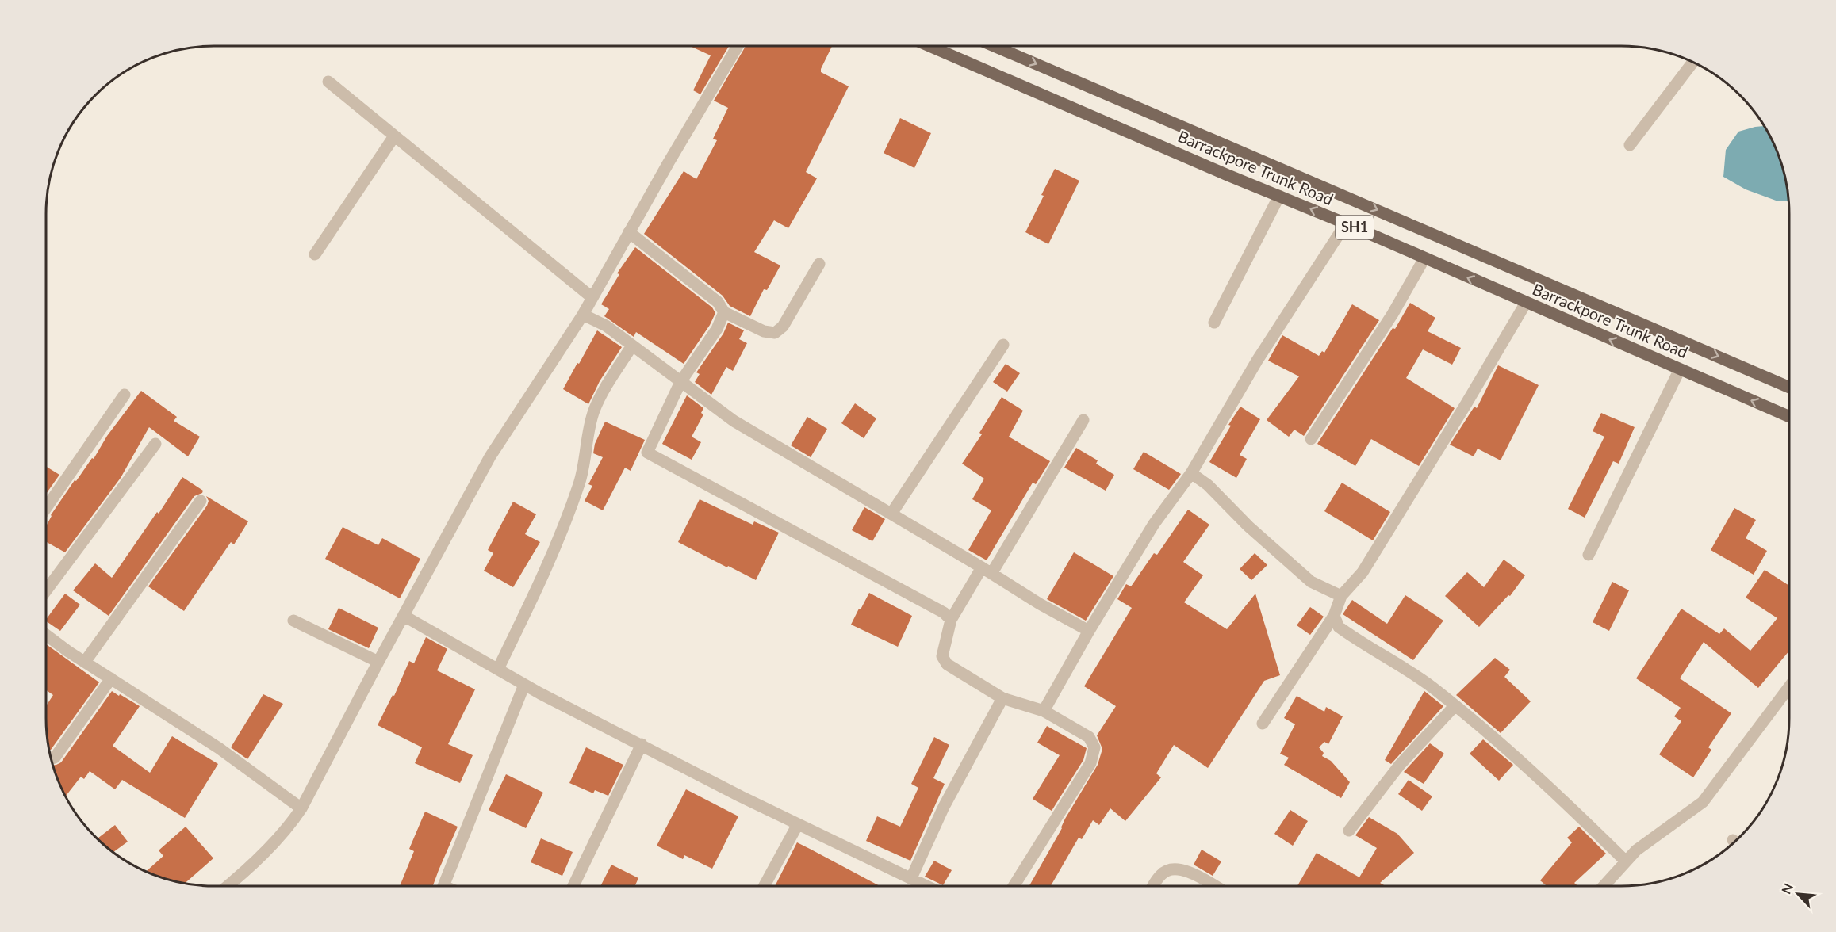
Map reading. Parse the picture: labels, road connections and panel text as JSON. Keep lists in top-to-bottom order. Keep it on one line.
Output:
{"streets":{"main road":["Barrackpore Trunk Road","SH1"]},"north":"top left"}
